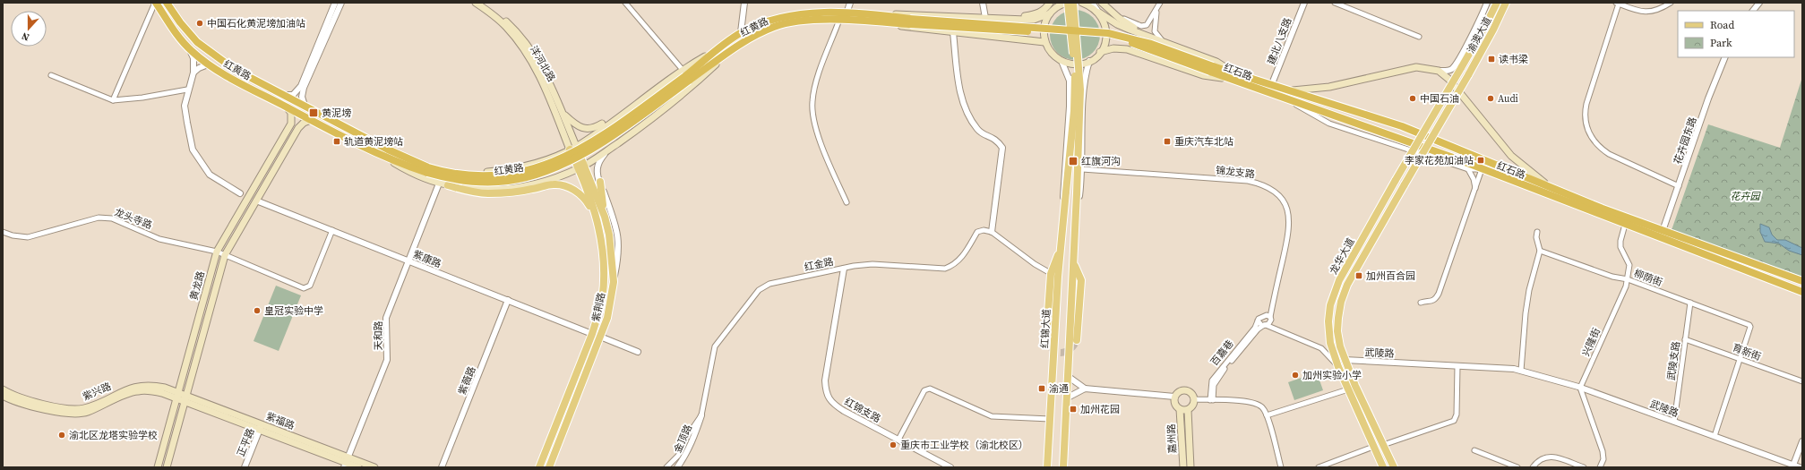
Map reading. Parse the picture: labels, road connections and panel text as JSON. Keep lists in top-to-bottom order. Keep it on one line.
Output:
{"streets":{"highway":["红黄路","红石路"],"main road":["渝澳大道","洋河北路","龙华大道","黄龙路","紫荆路","红锦大道","紫兴路","紫福路","嘉州路"],"street":["建北八支路","花卉园东路","锦龙支路","龙头寺路","紫康路","红金路","柳荫街","天和路","兴隆街","育新街","百嘉巷","武陵路","武陵支路","紫薇路","红锦支路","金顶路","正平路"]},"crossings":[["红黄路","红石路"],["红黄路","黄龙路"],["渝澳大道","龙华大道"],["建北八支路","红石路"],["洋河北路","紫荆路"],["红石路","花卉园东路"],["红石路","兴隆街"],["锦龙支路","百嘉巷"],["龙头寺路","紫康路"],["龙头寺路","黄龙路"],["龙华大道","武陵路"],["紫康路","黄龙路"],["紫康路","紫荆路"],["紫康路","天和路"],["紫康路","紫薇路"],["红金路","红锦支路"],["红金路","金顶路"],["柳荫街","兴隆街"],["柳荫街","育新街"],["柳荫街","武陵支路"],["黄龙路","紫兴路"],["黄龙路","紫福路"],["天和路","紫福路"],["兴隆街","武陵路"],["育新街","武陵支路"],["武陵路","武陵支路"],["紫兴路","紫福路"],["紫福路","正平路"]],"parks":["花卉园"],"places":{"other":["中国石化黄泥塝加油站","中国石油","Audi","皇冠实验中学","加州实验小学","渝北区龙塔实验学校","重庆市工业学校（渝北校区）"],"transit":["读书梁","黄泥塝","轨道黄泥塝站","重庆汽车北站","李家花苑加油站","红旗河沟","加州百合园","渝通","加州花园"]},"legend":["Road","Park"],"north":"bottom"}
